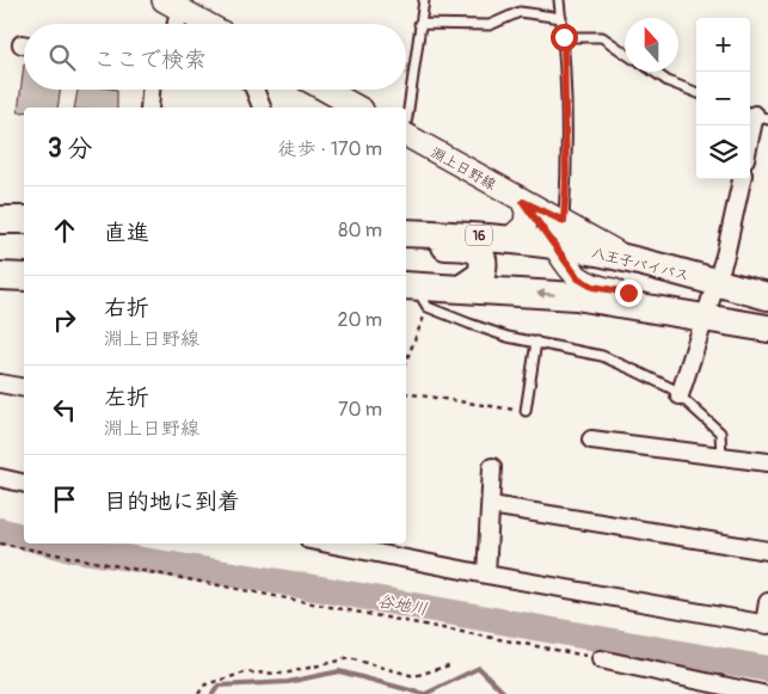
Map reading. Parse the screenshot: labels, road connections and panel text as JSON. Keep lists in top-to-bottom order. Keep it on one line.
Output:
{"streets":{"highway":["16","八王子バイパス"],"main road":["淵上日野線"]},"crossings":[["淵上日野線","八王子バイパス"]],"water":["谷地川"],"north":"top","page":{"map_buttons":["+","−"],"search":"ここで検索","heading":["3 分","徒歩 · 170 m"],"list":[["直進","80 m"],["右折","淵上日野線","20 m"],["左折","淵上日野線","70 m"],"目的地に到着"]}}
